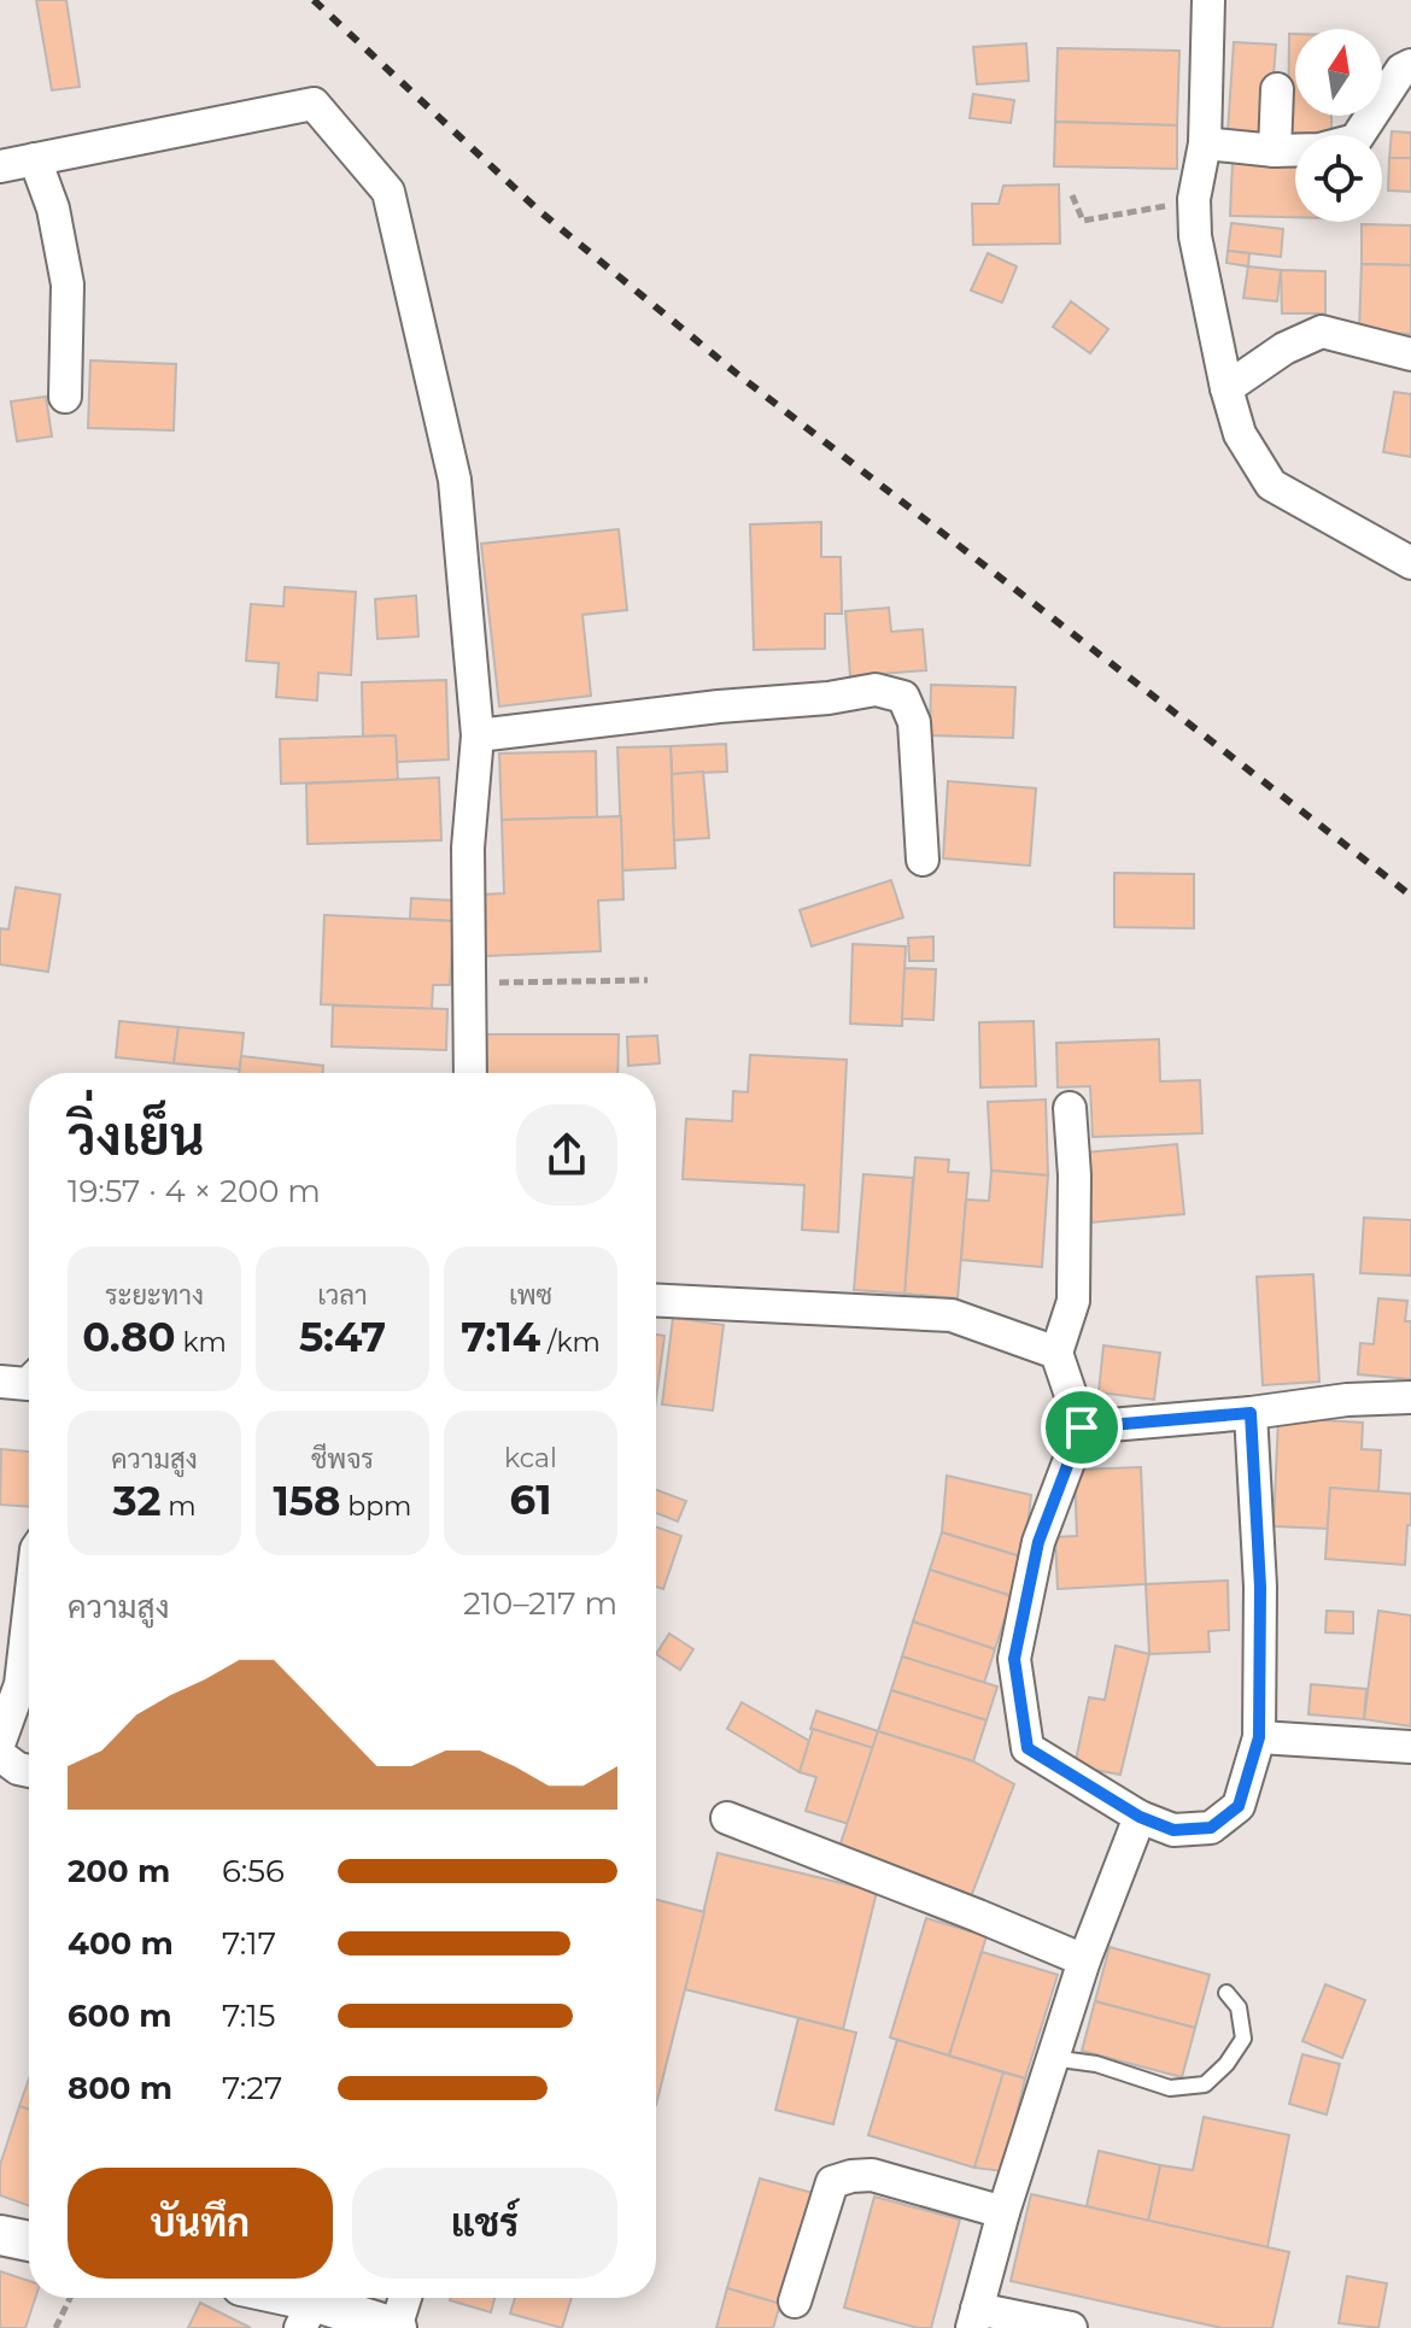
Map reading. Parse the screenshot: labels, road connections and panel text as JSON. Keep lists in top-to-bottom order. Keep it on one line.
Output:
{"north":"top","page":{"heading":["วิ่งเย็น","19:57 · 4 × 200 m"],"stats":[["ระยะทาง","0.80 km"],["เวลา","5:47"],["เพซ","7:14 /km"],["ความสูง","32 m"],["ชีพจร","158 bpm"],["kcal","61"]],"chart":["ความสูง","210–217 m"],"list":[{"name":"200 m","note":"6:56"},{"name":"400 m","note":"7:17"},{"name":"600 m","note":"7:15"},{"name":"800 m","note":"7:27"}],"buttons":["บันทึก","แชร์"]}}
